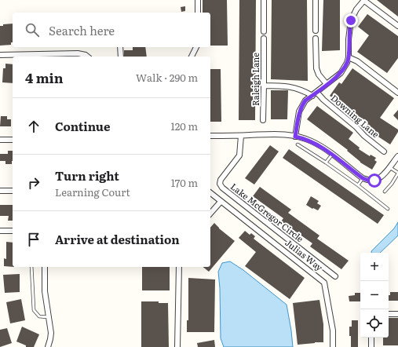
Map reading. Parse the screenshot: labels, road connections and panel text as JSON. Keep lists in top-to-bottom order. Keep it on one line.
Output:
{"streets":{"street":["Raleigh Lane","Downing Lane","Lake McGregor Circle","Julias Way"]},"crossings":[["Raleigh Lane","Downing Lane"]],"page":{"search":"Search here","heading":["4 min","Walk · 290 m"],"list":[["Continue","120 m"],["Turn right","Learning Court","170 m"],"Arrive at destination"],"map_buttons":["+","−"]}}
